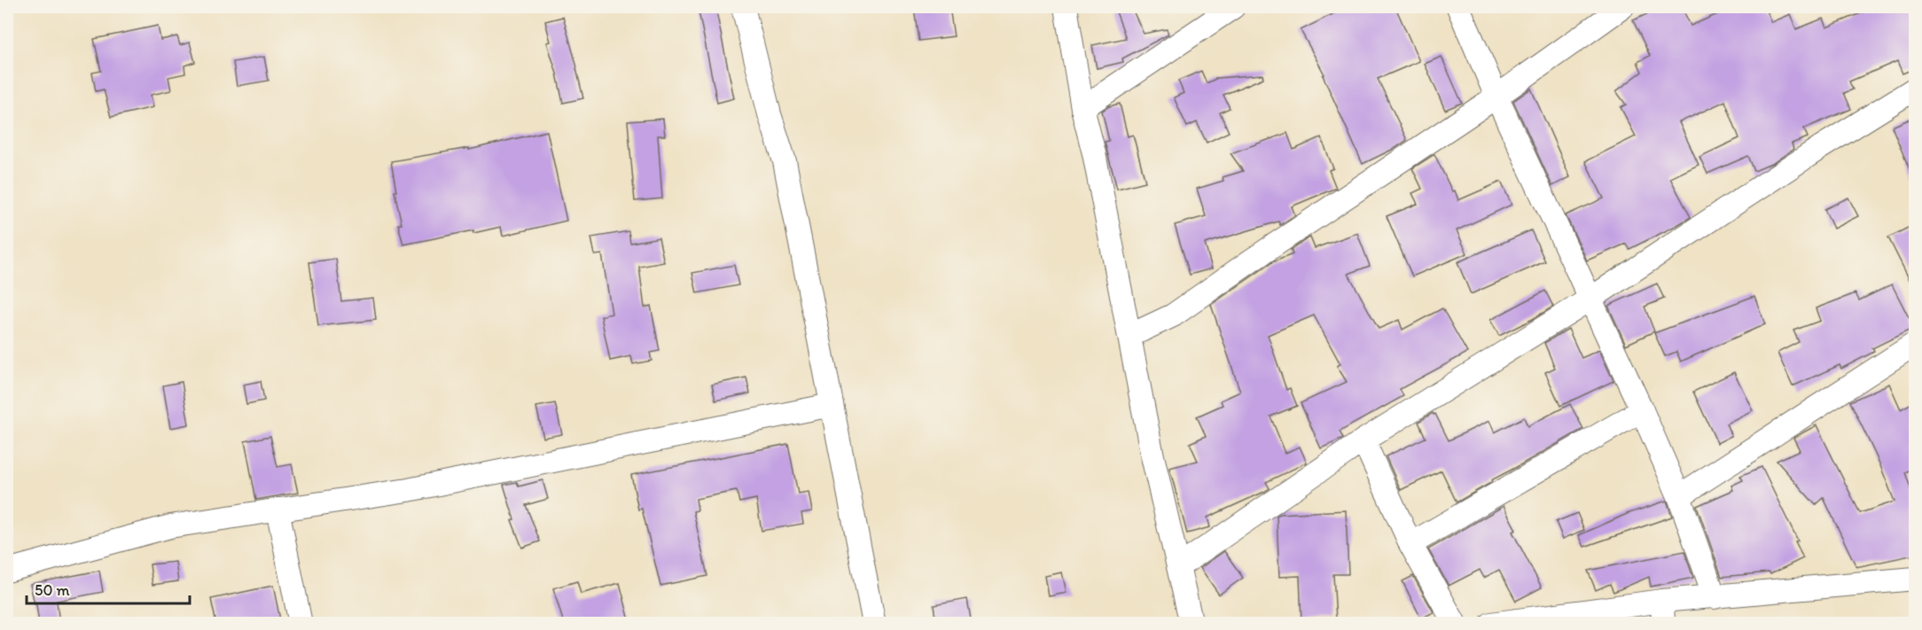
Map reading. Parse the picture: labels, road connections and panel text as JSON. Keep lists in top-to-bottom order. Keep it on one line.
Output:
{"scale_bar":"50 m"}
